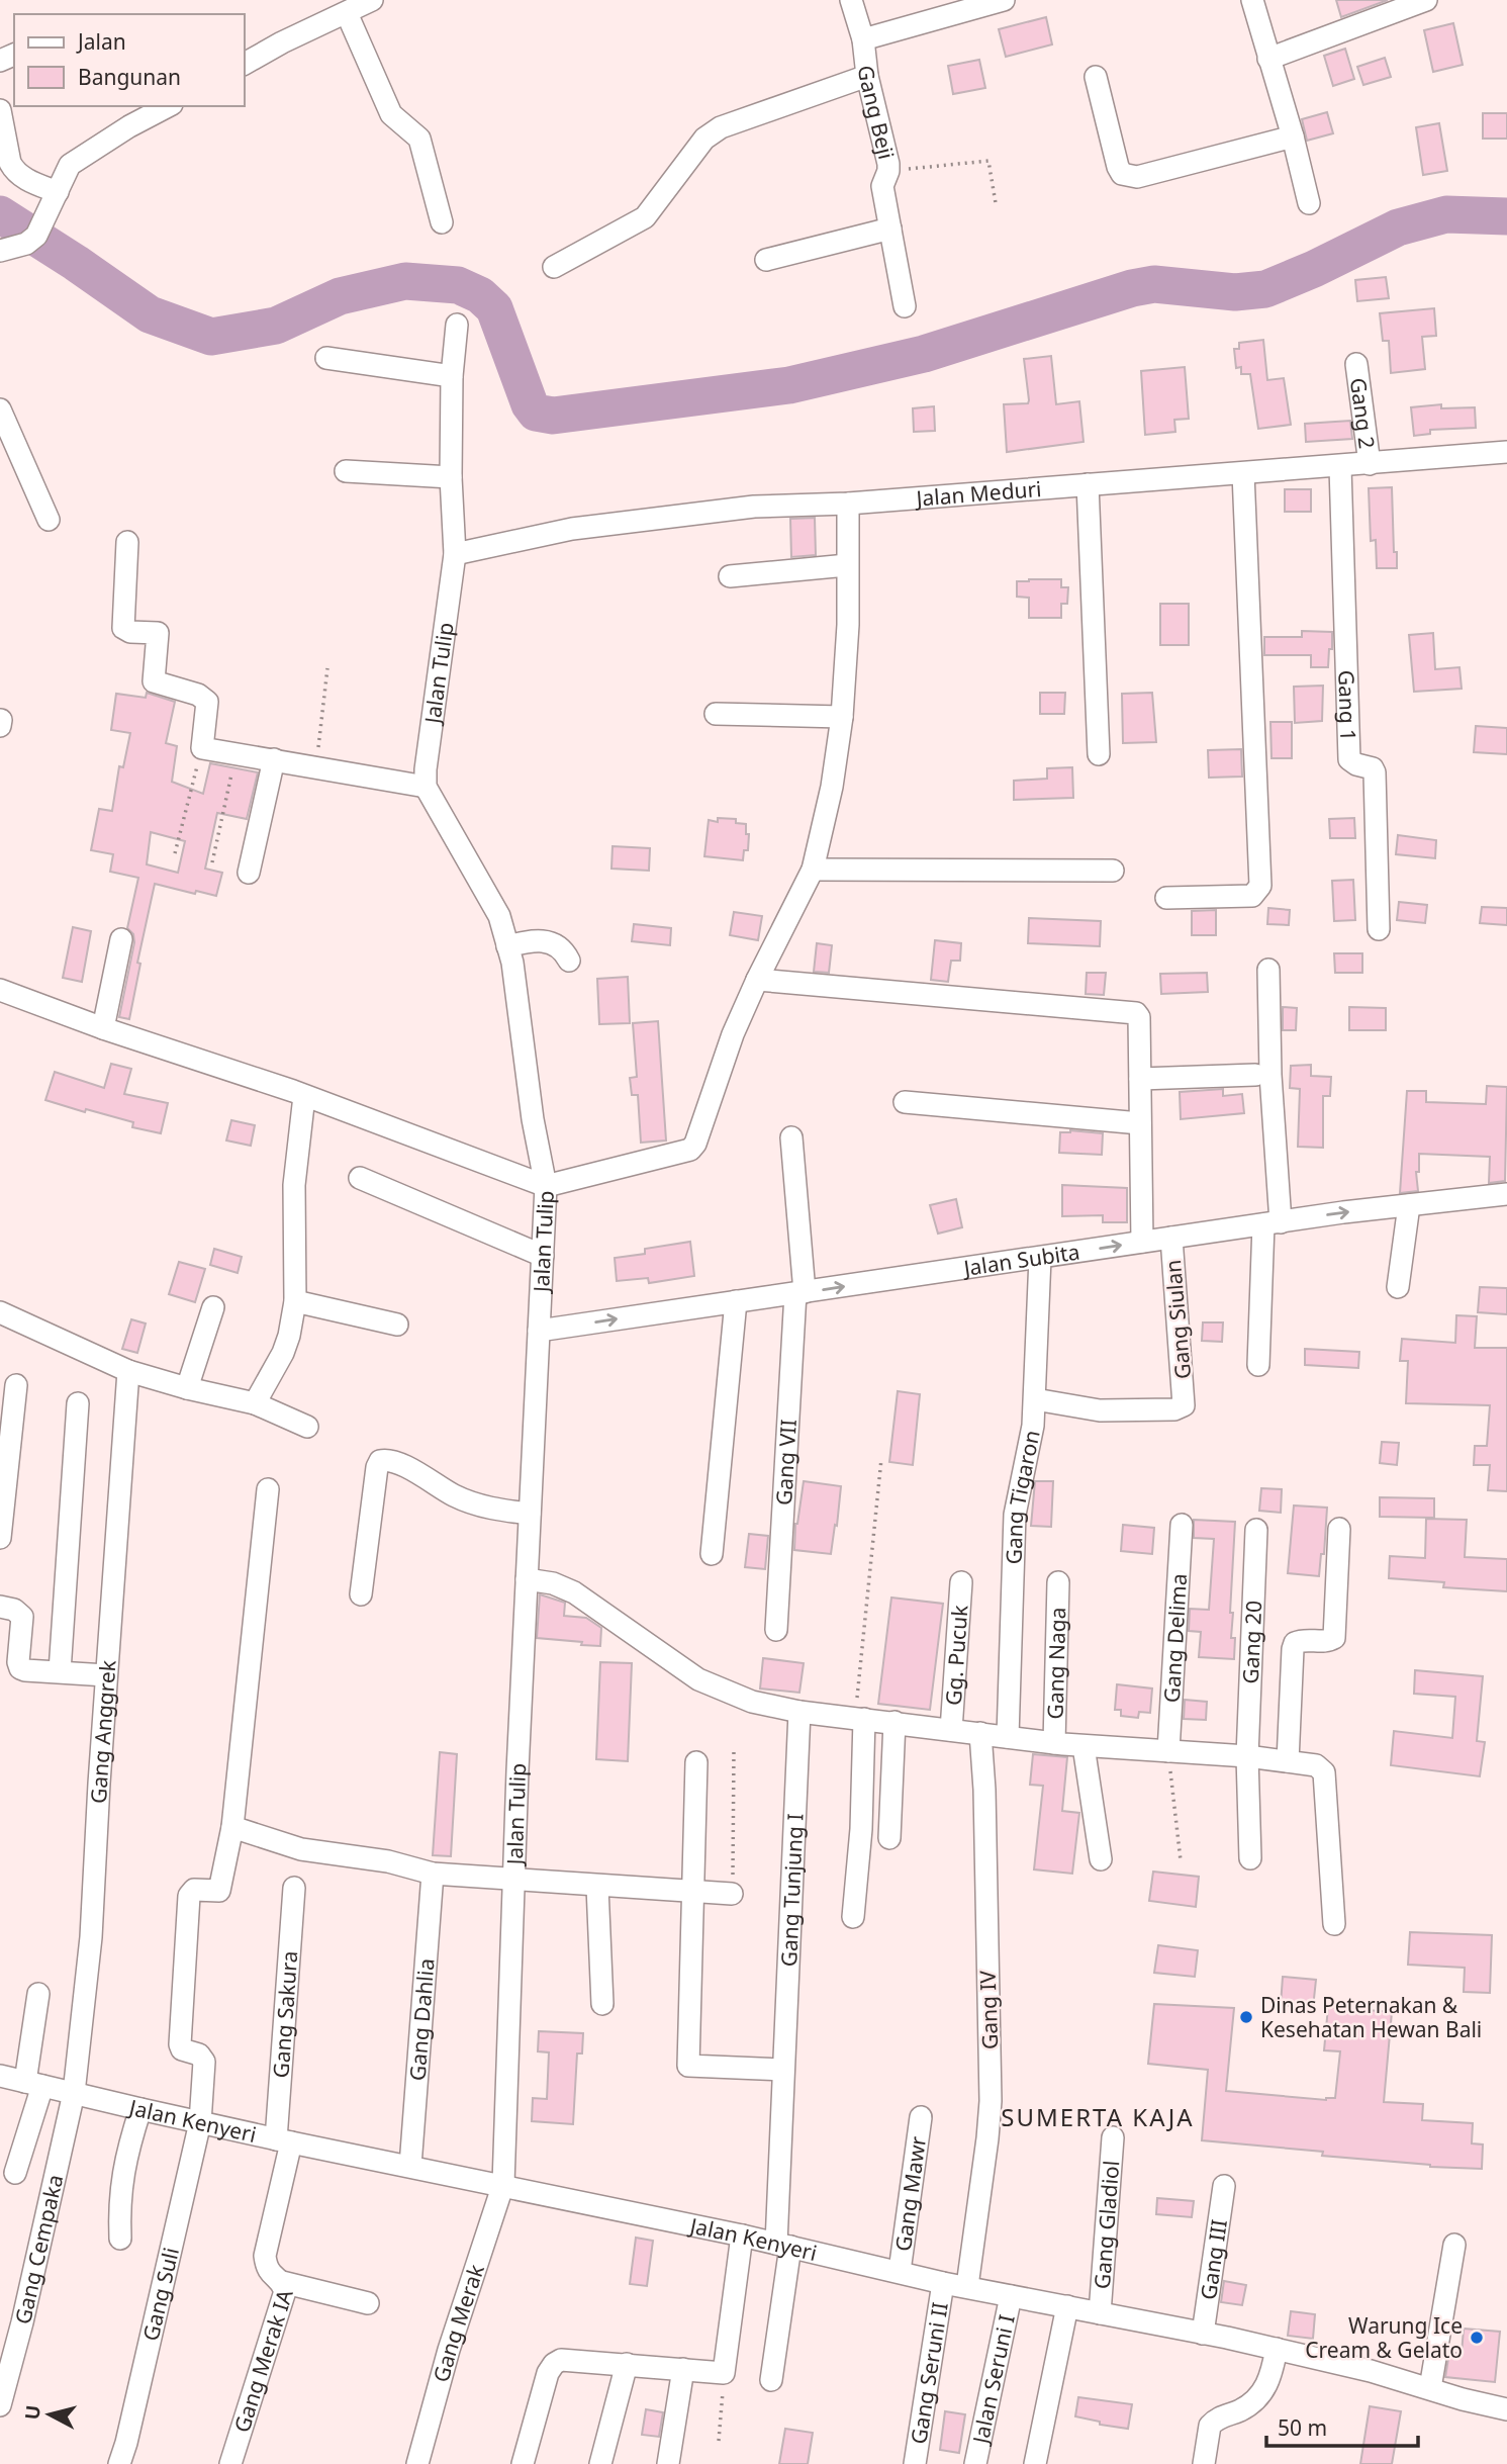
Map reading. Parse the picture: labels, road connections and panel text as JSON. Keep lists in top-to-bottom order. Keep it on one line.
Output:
{"streets":{"street":["Gang Beji","Gang 2","Jalan Meduri","Jalan Tulip","Gang 1","Jalan Subita","Gang Siulan","Gang VII","Gang Tigaron","Gang Delima","Gang 20","Gg. Pucuk","Gang Naga","Gang Anggrek","Gang Tunjung I","Gang IV","Gang Sakura","Gang Dahlia","Jalan Kenyeri","Gang Mawr","Gang Gladiol","Gang Cempaka","Gang III","Gang Suli","Gang Merak","Gang Merak IA","Gang Seruni II","Jalan Seruni I"]},"crossings":[["Gang 2","Jalan Meduri"],["Jalan Meduri","Jalan Tulip"],["Jalan Meduri","Gang 1"],["Jalan Tulip","Jalan Subita"],["Jalan Tulip","Jalan Kenyeri"],["Jalan Tulip","Gang Merak"],["Jalan Subita","Gang Siulan"],["Jalan Subita","Gang VII"],["Jalan Subita","Gang Tigaron"],["Gang Siulan","Gang Tigaron"],["Gang Anggrek","Jalan Kenyeri"],["Gang Anggrek","Gang Cempaka"],["Gang Tunjung I","Jalan Kenyeri"],["Gang IV","Jalan Kenyeri"],["Gang Sakura","Jalan Kenyeri"],["Gang Sakura","Gang Merak IA"],["Gang Dahlia","Jalan Kenyeri"],["Jalan Kenyeri","Gang Mawr"],["Jalan Kenyeri","Gang Gladiol"],["Jalan Kenyeri","Gang Cempaka"],["Jalan Kenyeri","Gang III"],["Jalan Kenyeri","Gang Suli"],["Jalan Kenyeri","Gang Merak"],["Jalan Kenyeri","Gang Merak IA"],["Jalan Kenyeri","Gang Seruni II"],["Jalan Kenyeri","Jalan Seruni I"]],"districts":["SUMERTA KAJA"],"places":["Dinas Peternakan & Kesehatan Hewan Bali","Warung Ice Cream & Gelato"],"legend":["Jalan","Bangunan"],"scale_bar":"50 m","north":"left"}
